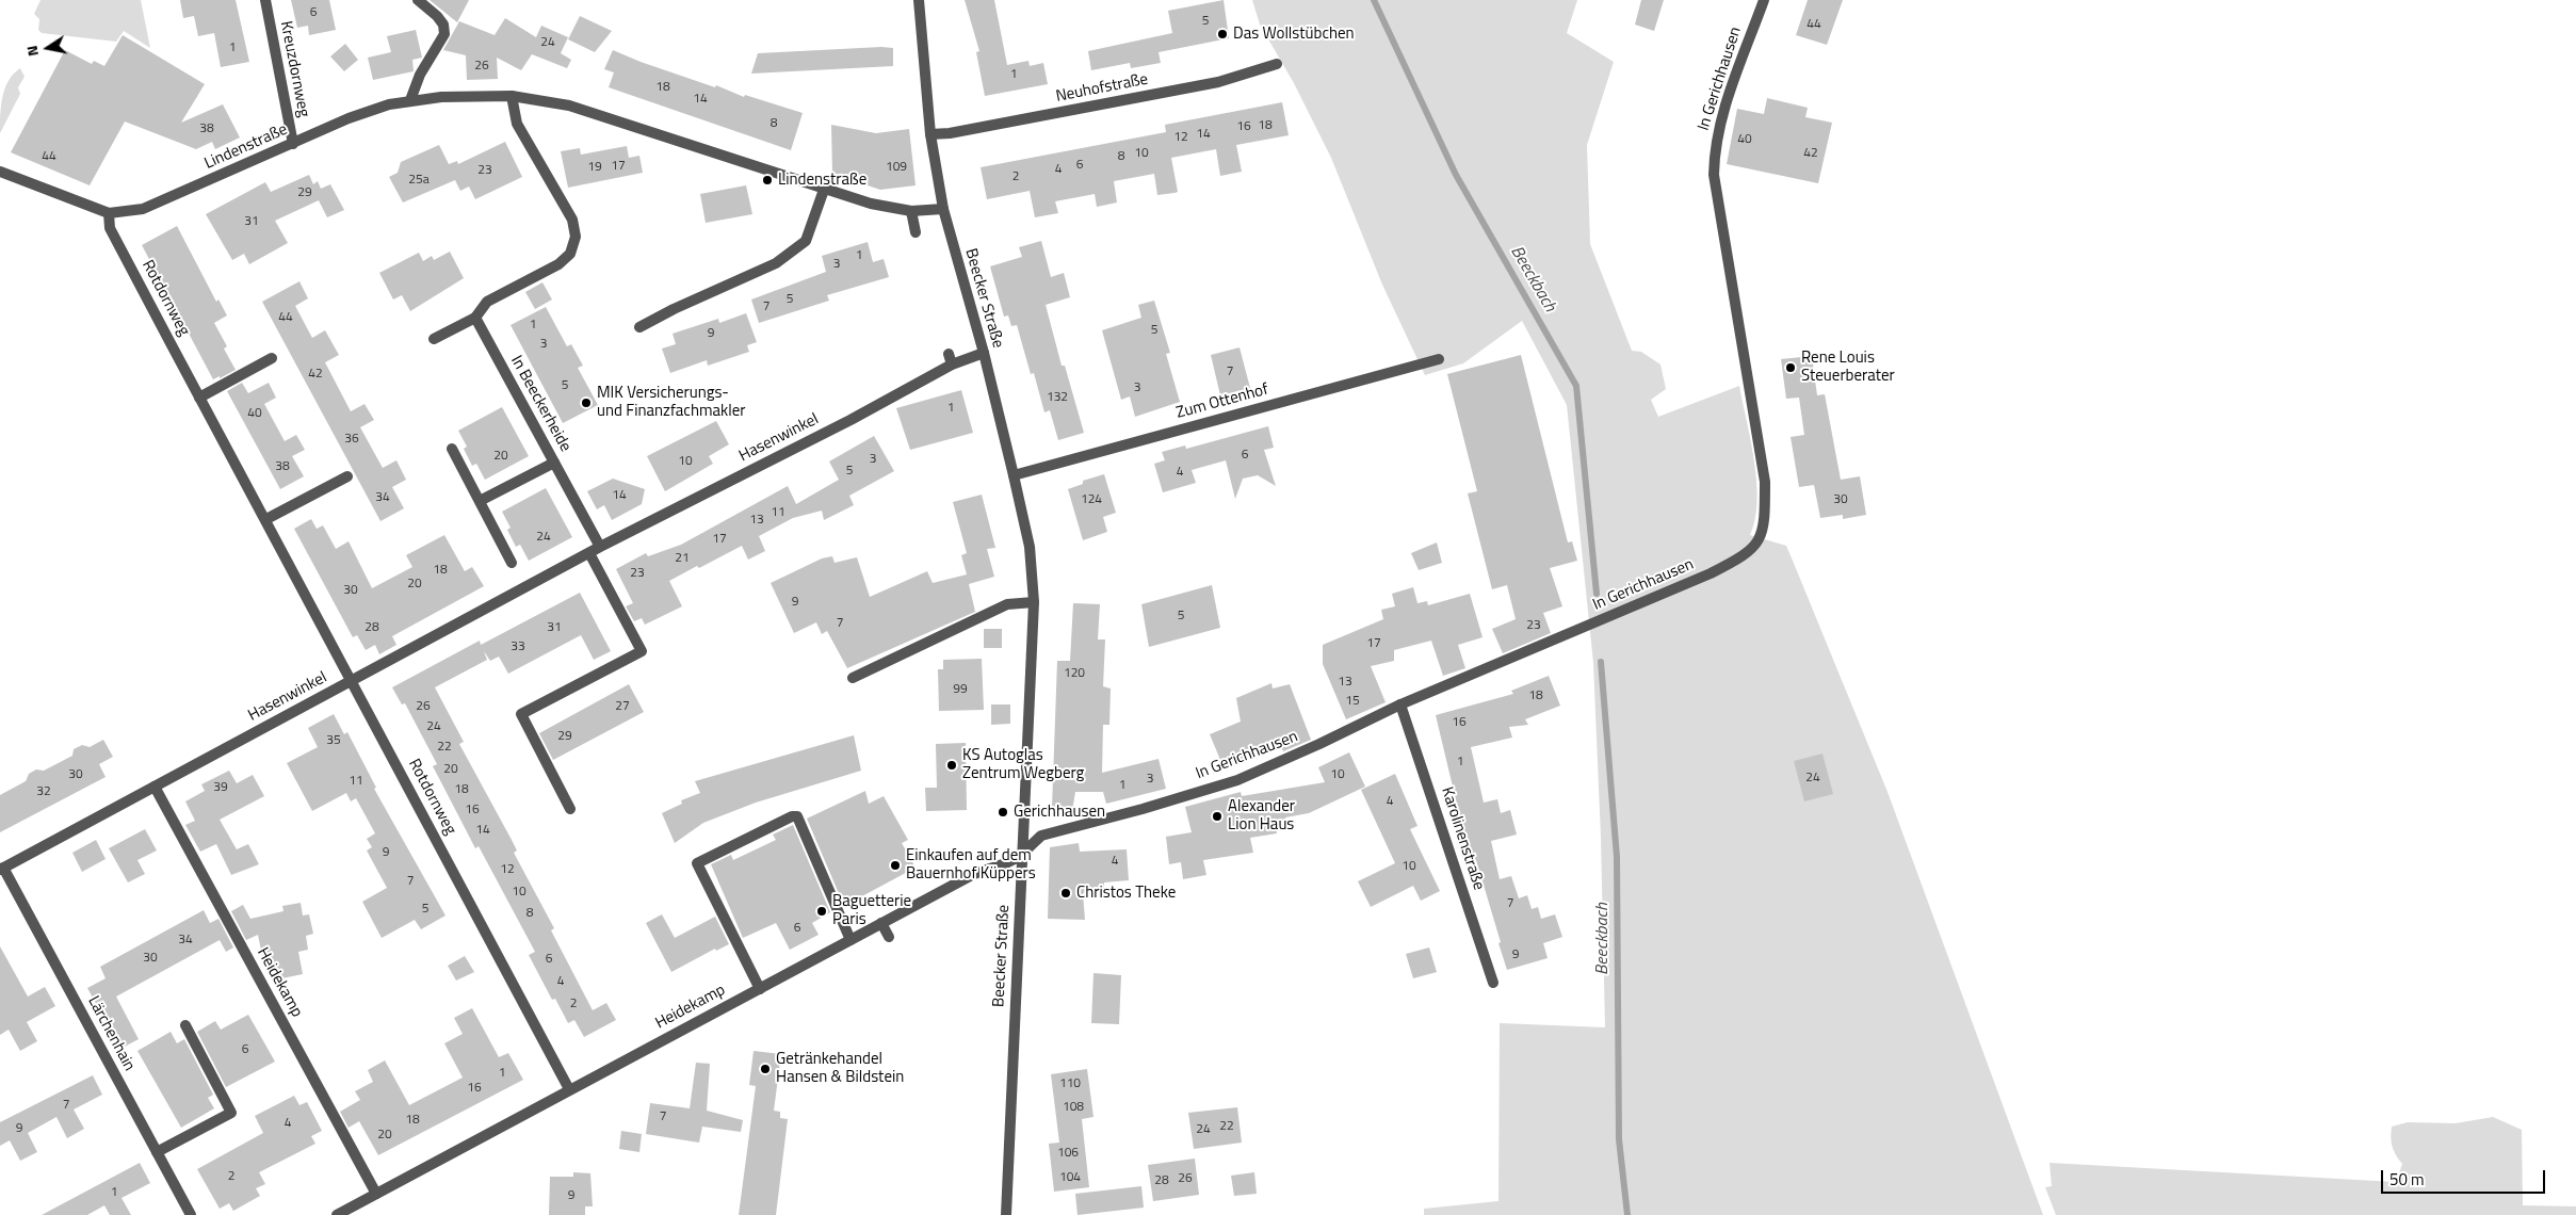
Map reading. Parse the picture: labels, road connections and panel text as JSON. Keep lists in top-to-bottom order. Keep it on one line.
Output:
{"streets":{"street":["Kreuzdornweg","In Gerichhausen","Neuhofstraße","Lindenstraße","Rotdornweg","Beecker Straße","Zum Ottenhof","In Beeckerheide","Hasenwinkel","Karolinenstraße","Heidekamp","Lärchenhain"]},"crossings":[["Kreuzdornweg","Lindenstraße"],["In Gerichhausen","Beecker Straße"],["In Gerichhausen","Karolinenstraße"],["In Gerichhausen","Heidekamp"],["Neuhofstraße","Beecker Straße"],["Lindenstraße","Rotdornweg"],["Lindenstraße","Beecker Straße"],["Rotdornweg","Hasenwinkel"],["Rotdornweg","Heidekamp"],["Beecker Straße","Zum Ottenhof"],["Beecker Straße","Hasenwinkel"],["Beecker Straße","Heidekamp"],["In Beeckerheide","Hasenwinkel"],["Hasenwinkel","Heidekamp"],["Hasenwinkel","Lärchenhain"]],"water":["Beeckbach"],"places":["Das Wollstübchen","Lindenstraße","Rene Louis Steuerberater","MIK Versicherungs- und Finanzfachmakler","KS Autoglas Zentrum Wegberg","Gerichhausen","Alexander Lion Haus","Einkaufen auf dem Bauernhof Küppers","Christos Theke","Baguetterie Paris","Getränkehandel Hansen & Bildstein"],"house_numbers":["6","5","44","24","1","26","1","18","14","8","18","16","38","14","12","40","10","42","44","8","6","17","19","109","4","23","2","25a","29","31","1","3","5","7","44","1","5","9","3","7","42","5","3","132","1","40","36","6","20","3","10","38","5","4","14","34","124","30","11","13","24","17","21","18","23","20","30","9","5","7","23","28","31","17","33","120","13","99","18","15","26","27","16","24","29","35","22","1","20","30","10","24","3","11","1","39","18","32","4","16","14","9","4","10","12","7","10","7","5","8","6","34","9","30","6","4","2","6","1","110","16","7","108","7","18","4","22","9","24","20","106","2","104","26","28","1","9"],"scale_bar":"50 m","north":"left"}
